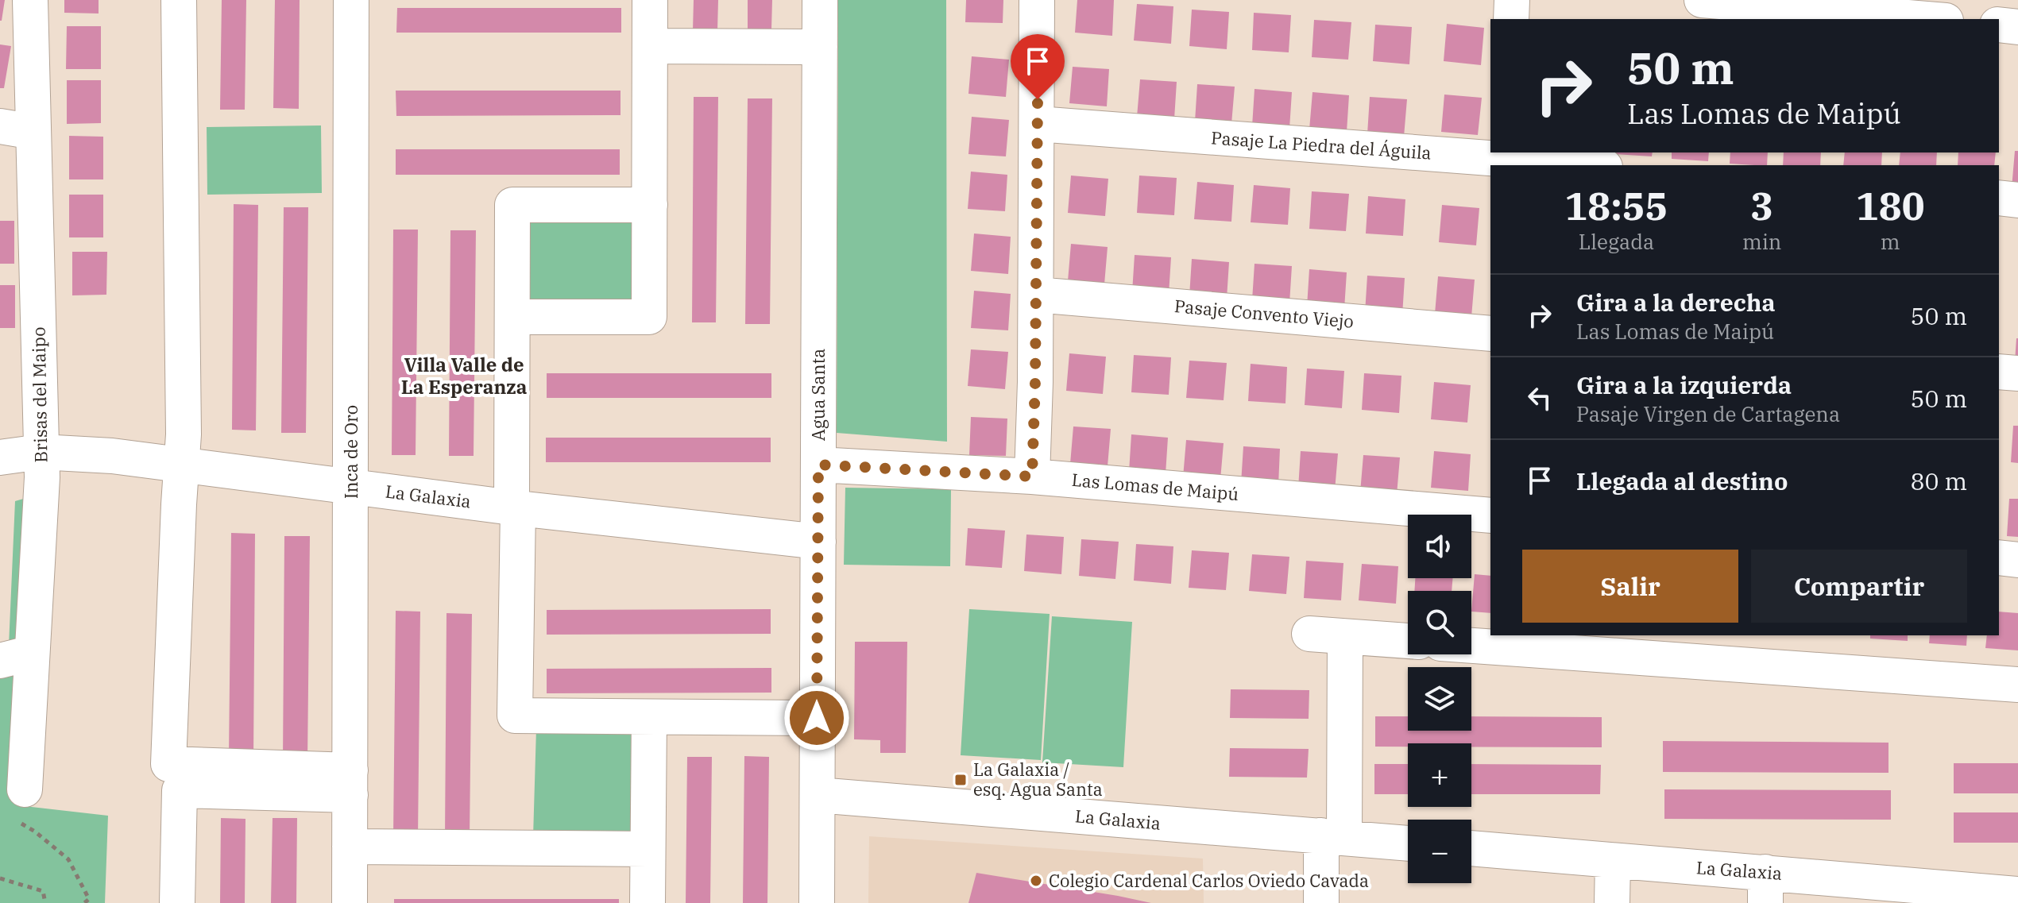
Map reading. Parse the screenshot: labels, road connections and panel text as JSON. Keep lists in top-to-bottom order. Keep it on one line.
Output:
{"streets":{"street":["Pasaje La Piedra del Águila","Pasaje Convento Viejo","Brisas del Maipo","Agua Santa","Inca de Oro","Las Lomas de Maipú","La Galaxia"]},"crossings":[["Brisas del Maipo","La Galaxia"],["Agua Santa","Las Lomas de Maipú"],["Agua Santa","La Galaxia"],["Inca de Oro","La Galaxia"]],"districts":["Villa Valle de La Esperanza"],"places":{"transit":["La Galaxia / esq. Agua Santa"],"other":["Colegio Cardenal Carlos Oviedo Cavada"]},"page":{"turn":["50 m","Las Lomas de Maipú"],"eta":["18:55","Llegada","3","min","180","m"],"list":[{"name":"Gira a la derecha","note":"Las Lomas de Maipú","value":"50 m"},{"name":"Gira a la izquierda","note":"Pasaje Virgen de Cartagena","value":"50 m"},{"name":"Llegada al destino","value":"80 m"}],"map_buttons":["+","−"],"buttons":["Salir","Compartir"]}}
